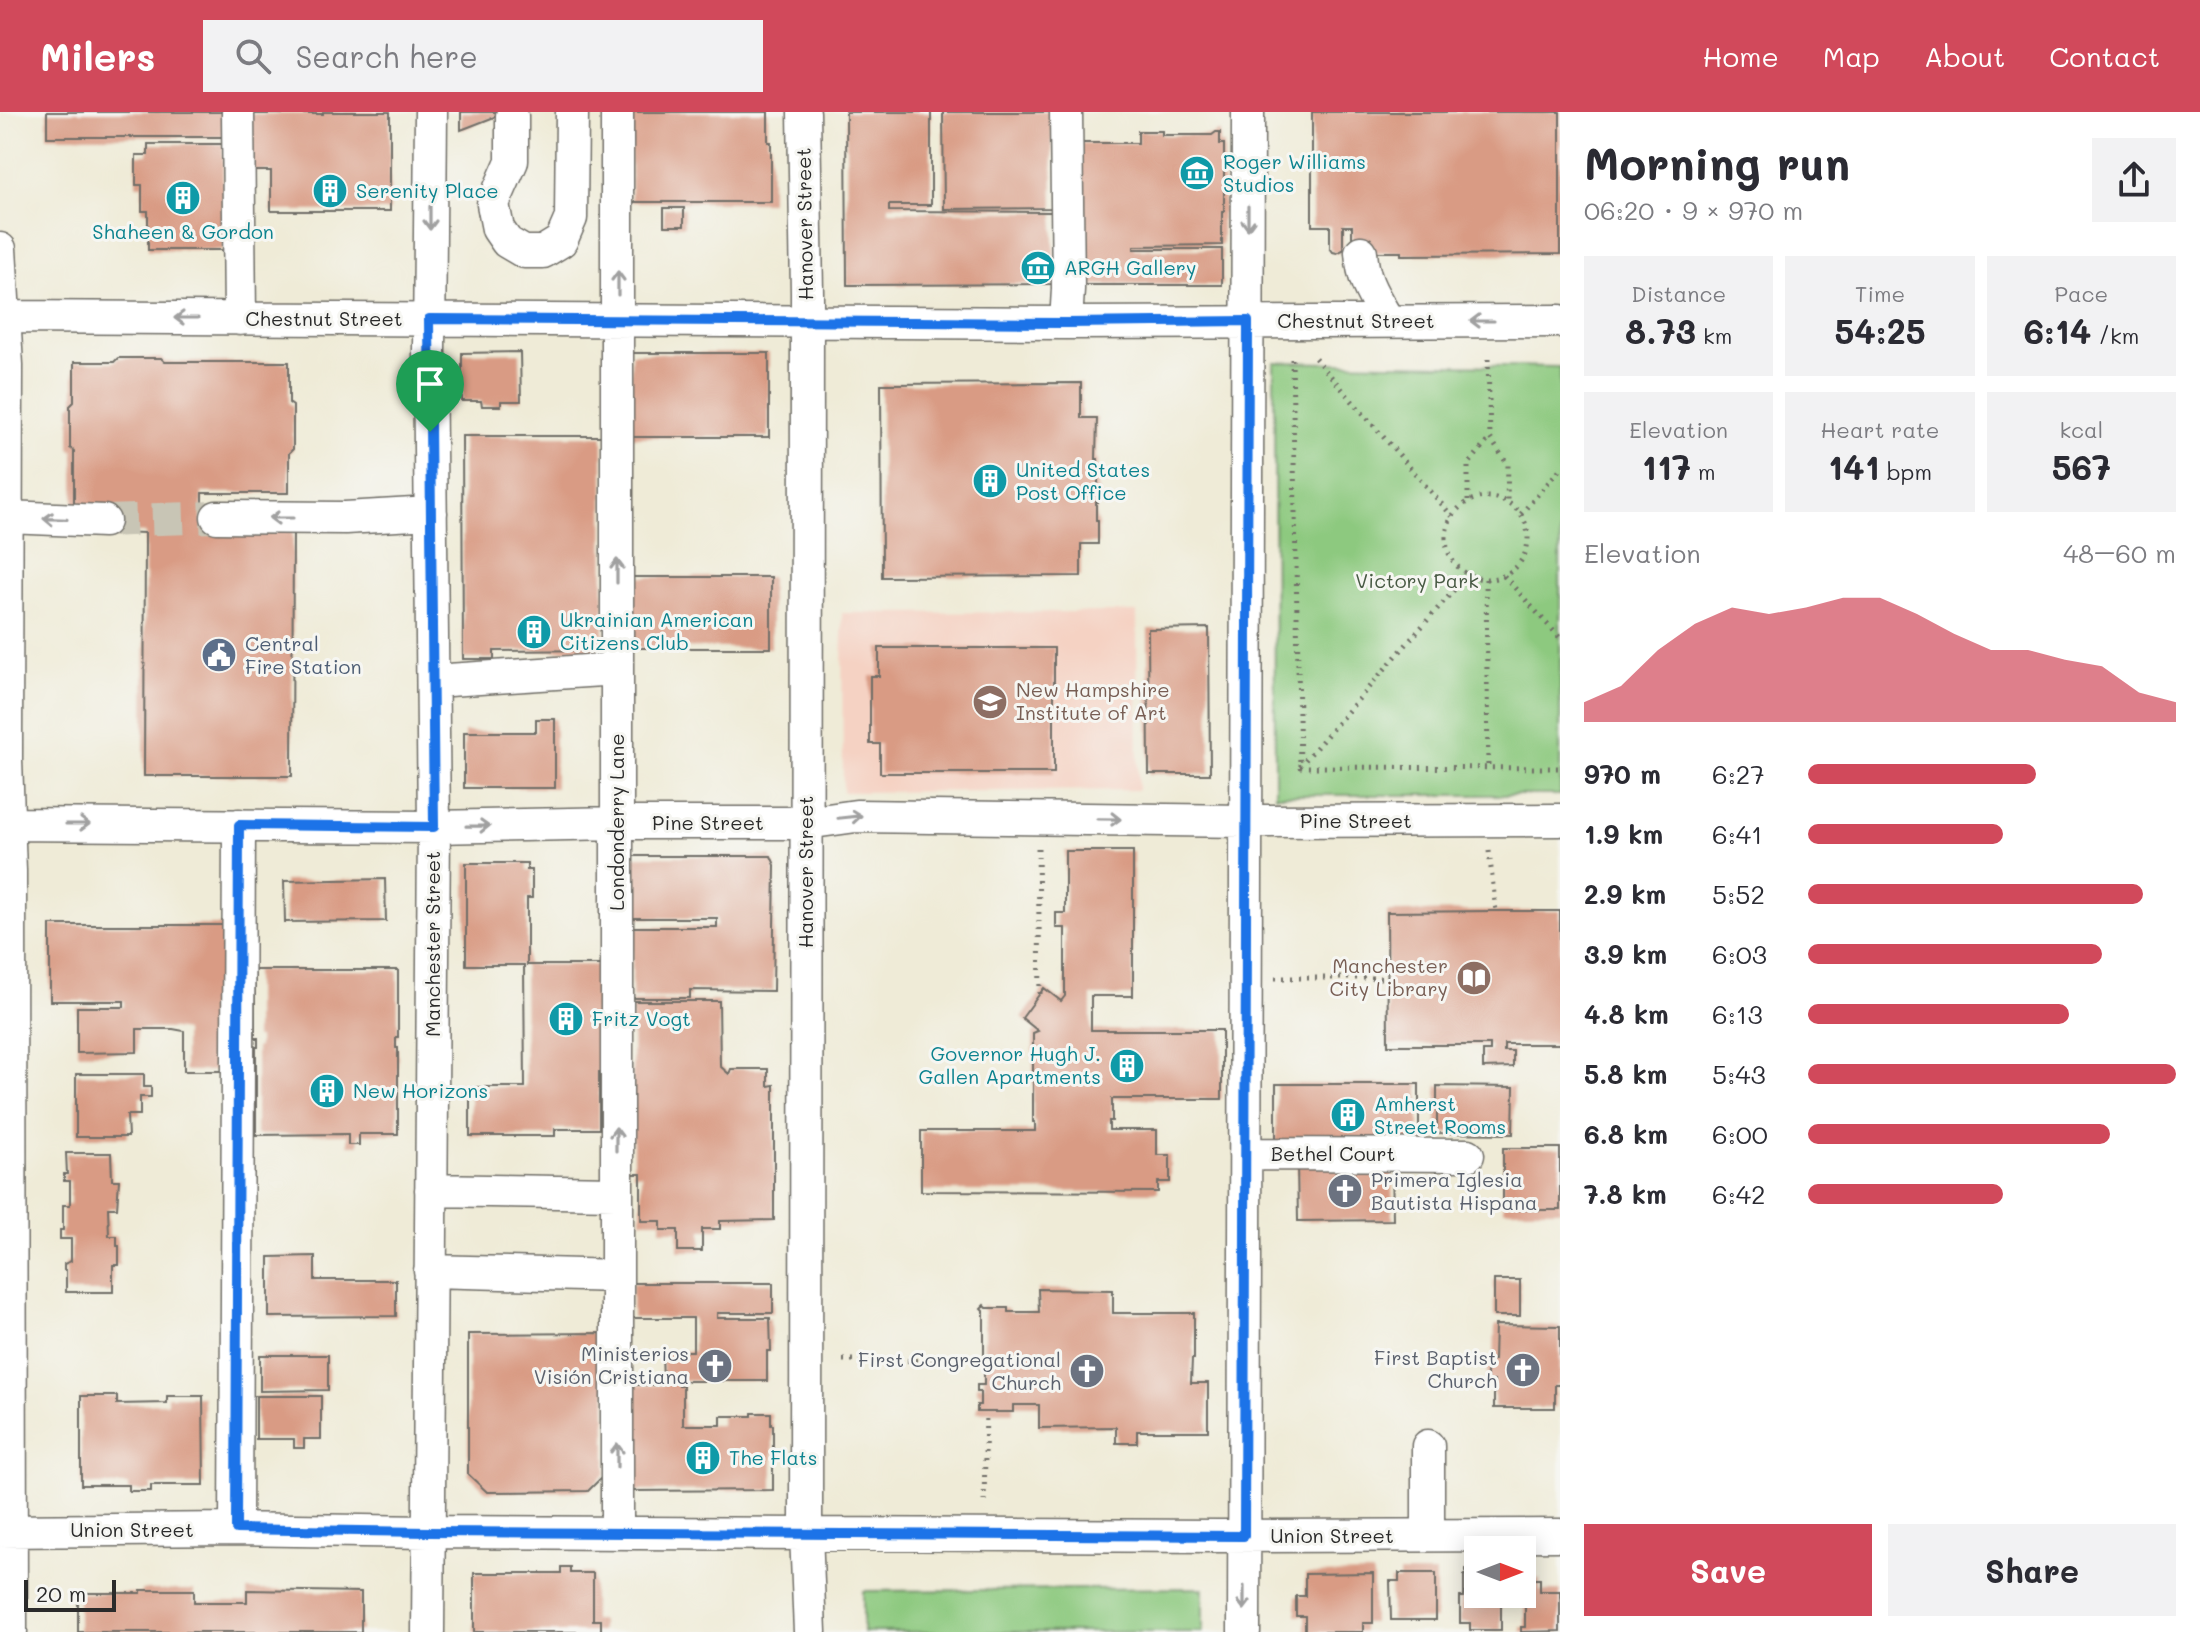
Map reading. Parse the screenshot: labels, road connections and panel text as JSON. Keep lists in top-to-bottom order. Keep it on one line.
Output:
{"streets":{"street":["Hanover Street","Chestnut Street","Pine Street","Londonderry Lane","Manchester Street","Bethel Court","Union Street"]},"crossings":[["Hanover Street","Chestnut Street"],["Hanover Street","Pine Street"],["Hanover Street","Union Street"],["Chestnut Street","Londonderry Lane"],["Chestnut Street","Manchester Street"],["Pine Street","Londonderry Lane"],["Pine Street","Manchester Street"],["Londonderry Lane","Union Street"],["Manchester Street","Union Street"]],"one_way":["Pine Street","Londonderry Lane"],"parks":["Victory Park"],"places":{"museum":["Roger Williams Studios","ARGH Gallery"],"building":["Serenity Place","Shaheen & Gordon","United States Post Office","Ukrainian American Citizens Club","Fritz Vogt","Governor Hugh J. Gallen Apartments","New Horizons","Amherst Street Rooms","The Flats"],"public building":["Central Fire Station"],"school or university":["New Hampshire Institute of Art"],"library":["Manchester City Library"],"church":["Primera Iglesia Bautista Hispana","Ministerios Visión Cristiana","First Baptist Church","First Congregational Church"]},"scale_bar":"20 m","north":"right","page":{"header":"Milers","search":"Search here","nav":["Home","Map","About","Contact"],"heading":["Morning run","06:20 · 9 × 970 m"],"stats":[["Distance","8.73 km"],["Time","54:25"],["Pace","6:14 /km"],["Elevation","117 m"],["Heart rate","141 bpm"],["kcal","567"]],"chart":["Elevation","48–60 m"],"list":[{"name":"970 m","note":"6:27"},{"name":"1.9 km","note":"6:41"},{"name":"2.9 km","note":"5:52"},{"name":"3.9 km","note":"6:03"},{"name":"4.8 km","note":"6:13"},{"name":"5.8 km","note":"5:43"},{"name":"6.8 km","note":"6:00"},{"name":"7.8 km","note":"6:42"}],"buttons":["Save","Share"],"scale":"20 m"}}
